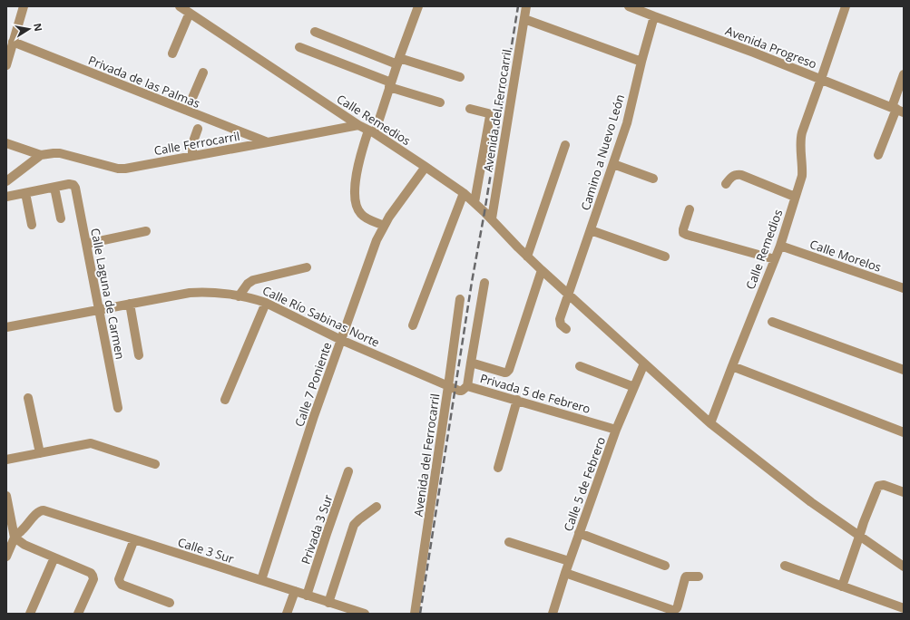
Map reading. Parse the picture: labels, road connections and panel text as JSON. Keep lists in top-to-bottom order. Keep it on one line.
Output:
{"streets":{"street":["Avenida Progreso","Privada de las Palmas","Avenida del Ferrocarril","Calle Remedios","Calle Ferrocarril","Camino a Nuevo León","Calle Morelos","Calle Laguna de Carmen","Calle Río Sabinas Norte","Calle 7 Poniente","Privada 5 de Febrero","Calle 5 de Febrero","Privada 3 Sur","Calle 3 Sur"]},"crossings":[["Avenida Progreso","Calle Remedios"],["Avenida Progreso","Camino a Nuevo León"],["Privada de las Palmas","Calle Ferrocarril"],["Avenida del Ferrocarril","Calle Remedios"],["Avenida del Ferrocarril","Calle Río Sabinas Norte"],["Avenida del Ferrocarril","Privada 5 de Febrero"],["Calle Remedios","Calle Ferrocarril"],["Calle Remedios","Camino a Nuevo León"],["Calle Remedios","Calle Morelos"],["Calle Remedios","Calle 7 Poniente"],["Calle Remedios","Calle 5 de Febrero"],["Calle Laguna de Carmen","Calle Río Sabinas Norte"],["Calle Río Sabinas Norte","Calle 7 Poniente"],["Calle Río Sabinas Norte","Privada 5 de Febrero"],["Calle 7 Poniente","Calle 3 Sur"],["Privada 5 de Febrero","Calle 5 de Febrero"],["Privada 3 Sur","Calle 3 Sur"]],"north":"right"}
